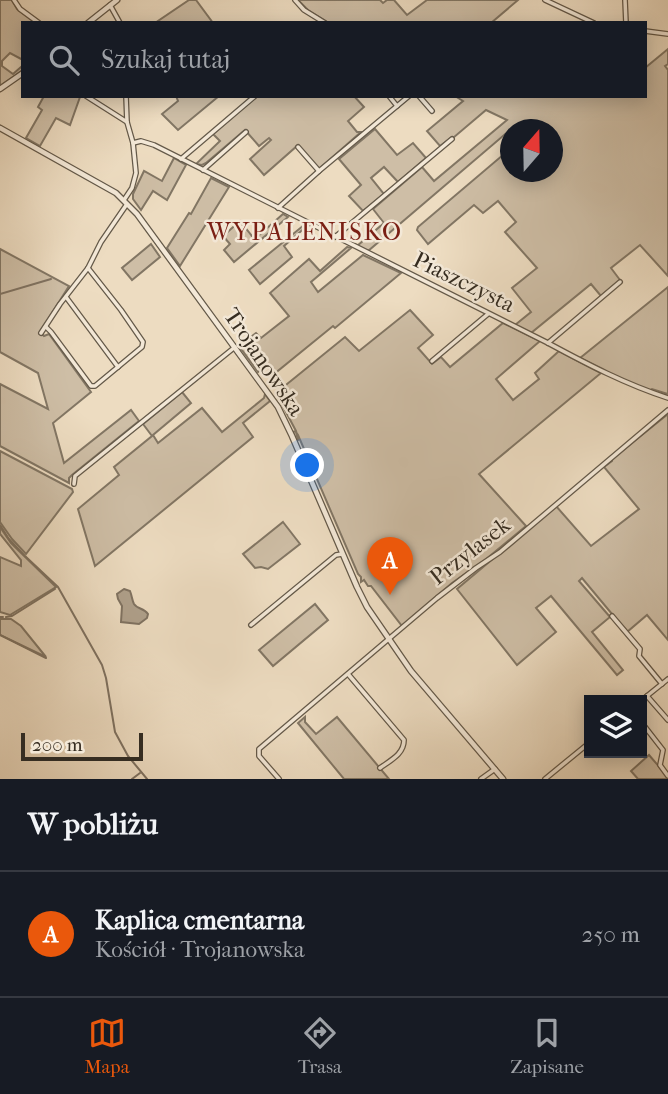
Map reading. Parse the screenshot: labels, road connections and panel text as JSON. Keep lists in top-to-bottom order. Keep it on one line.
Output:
{"streets":{"street":["Piaszczysta","Trojanowska","Przylasek"]},"crossings":[["Trojanowska","Przylasek"]],"districts":["WYPALENISKO"],"scale_bar":"200 m","north":"top","page":{"search":"Szukaj tutaj","pins":"A","scale":"200 m","heading":"W pobliżu","list":[{"mark":"A","name":"Kaplica cmentarna","note":"Kościół · Trojanowska","value":"250 m"}],"nav":["Mapa","Trasa","Zapisane"]}}
